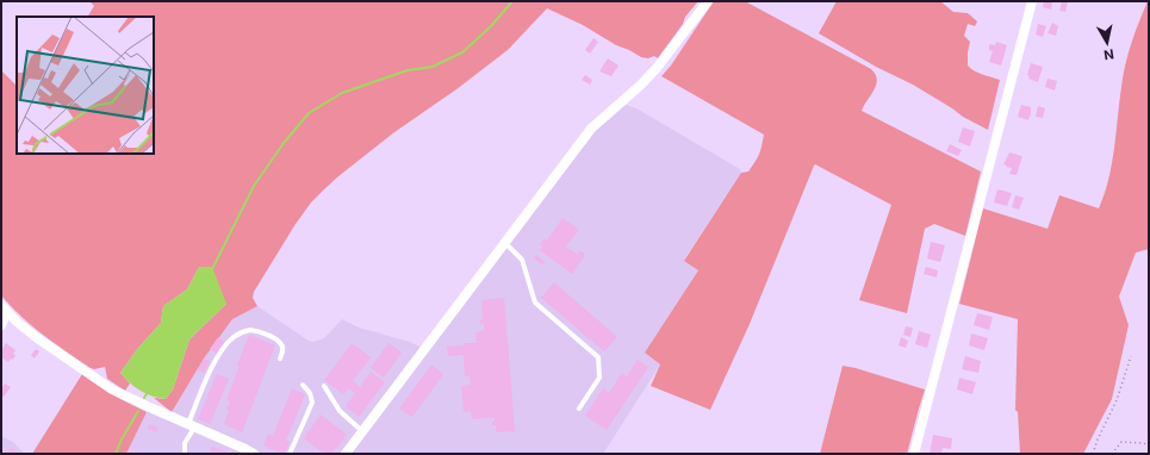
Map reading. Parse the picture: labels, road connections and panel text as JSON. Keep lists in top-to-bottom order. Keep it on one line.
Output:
{"north":"bottom"}
